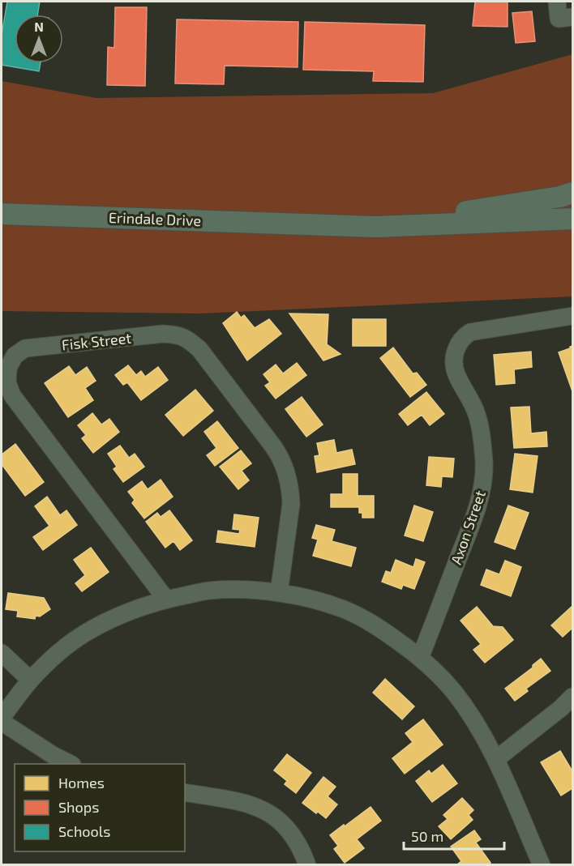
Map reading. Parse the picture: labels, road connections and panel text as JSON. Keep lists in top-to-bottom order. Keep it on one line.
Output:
{"streets":{"main road":["Erindale Drive"],"street":["Fisk Street","Axon Street"]},"legend":["Homes","Shops","Schools"],"scale_bar":"50 m","north":"top"}
